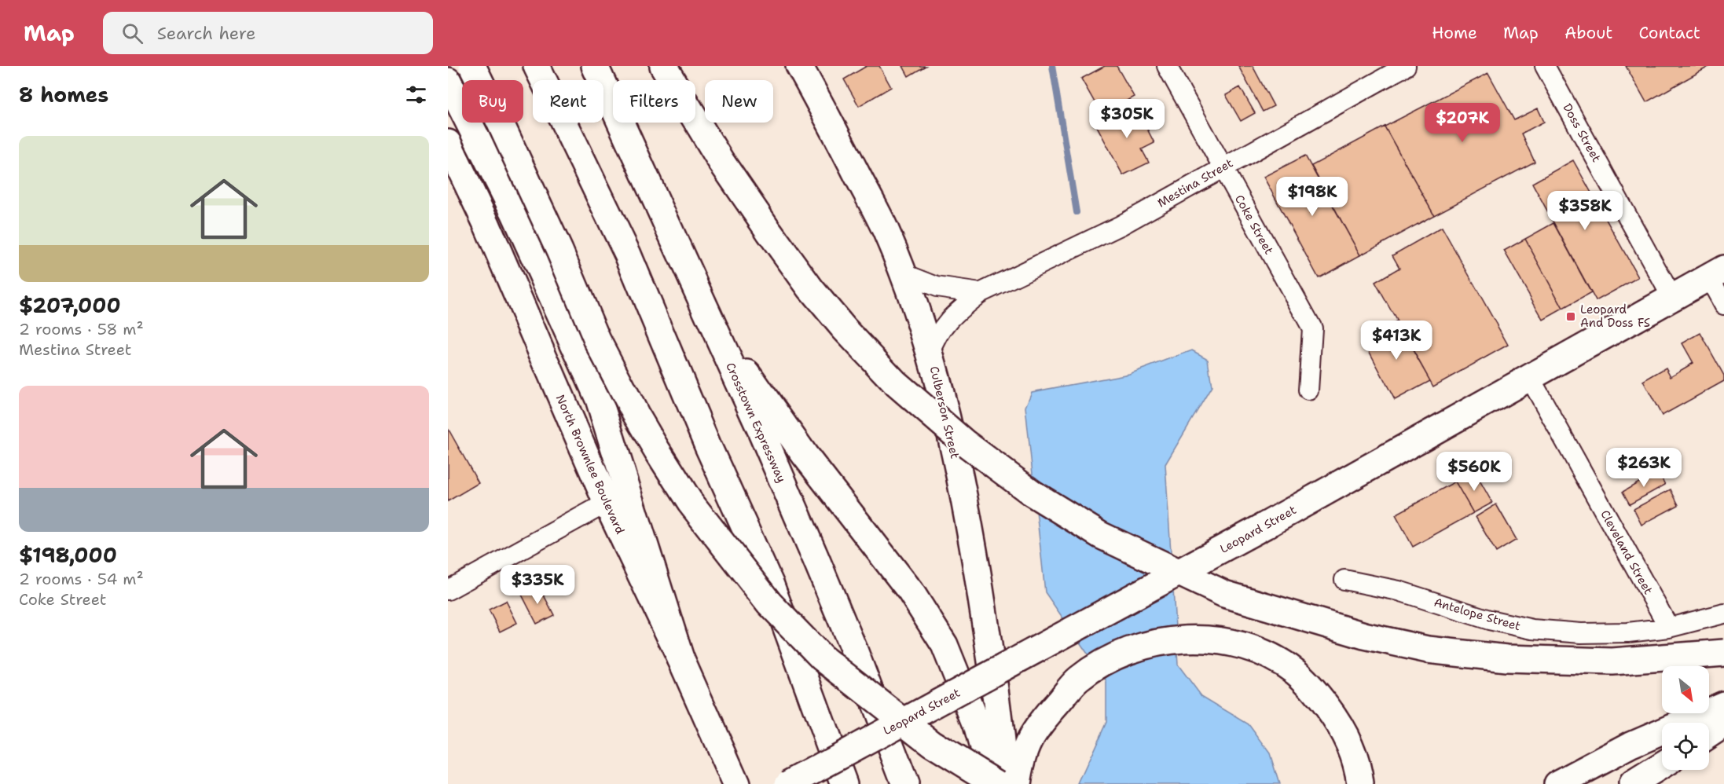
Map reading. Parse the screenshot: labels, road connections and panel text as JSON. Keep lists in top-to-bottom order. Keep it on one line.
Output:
{"streets":{"main road":["Culberson Street","Crosstown Expressway","North Brownlee Boulevard","Leopard Street"],"street":["Doss Street","Mestina Street","Coke Street","Cleveland Street","Antelope Street"]},"crossings":[["Doss Street","Leopard Street"],["Mestina Street","Coke Street"],["Mestina Street","Culberson Street"],["Leopard Street","Cleveland Street"],["Cleveland Street","Antelope Street"]],"places":{"transit":["Leopard And Doss FS"]},"north":"bottom right","page":{"header":"Map","search":"Search here","nav":["Home","Map","About","Contact"],"heading":"8 homes","chip":["Buy","Rent","Filters","New"],"price":["$305K","$207K","$198K","$358K","$413K","$263K","$560K","$335K"],"list":[{"name":"$207,000","note":"2 rooms · 58 m² · Mestina Street"},{"name":"$198,000","note":"2 rooms · 54 m² · Coke Street"}]}}
